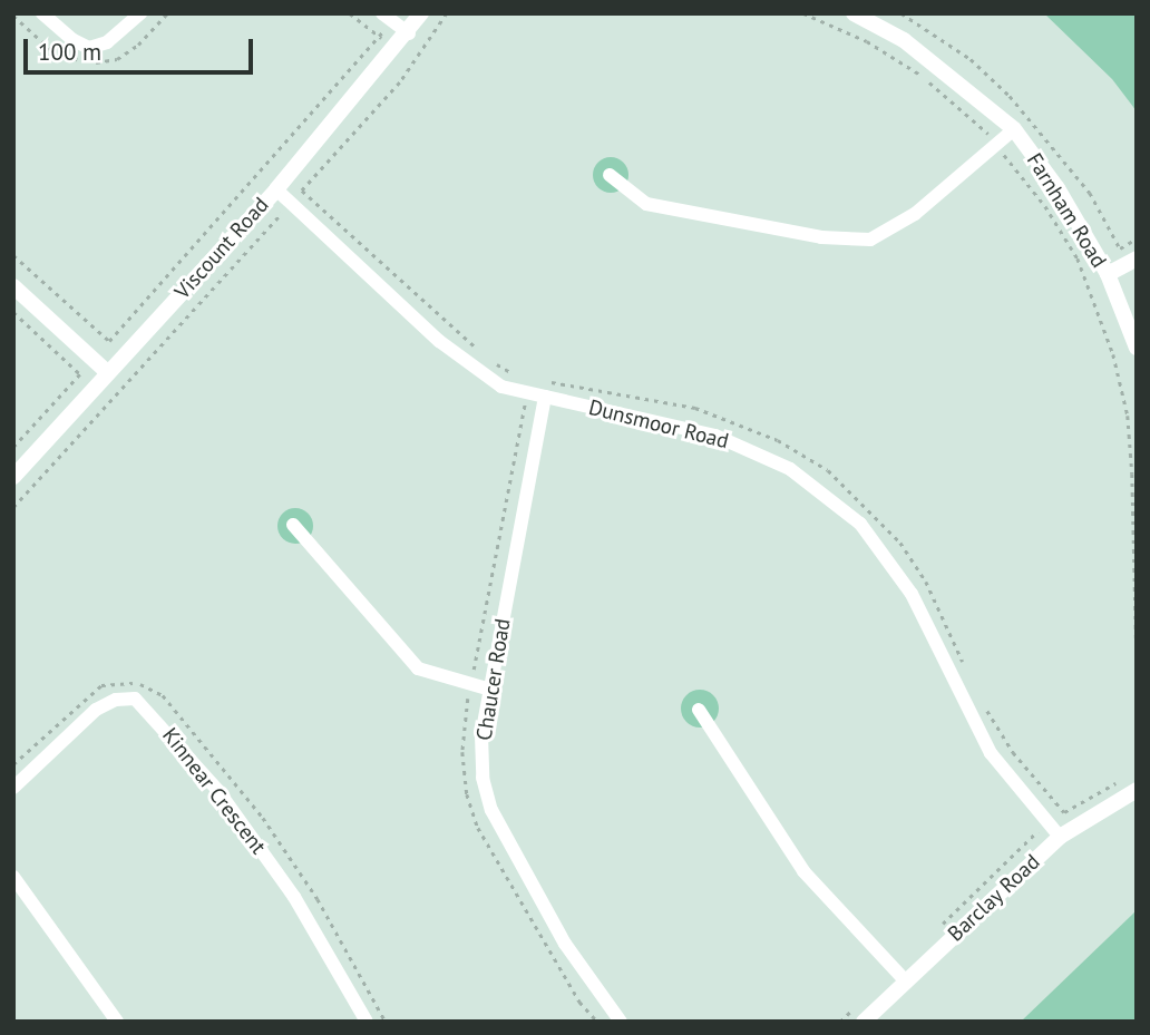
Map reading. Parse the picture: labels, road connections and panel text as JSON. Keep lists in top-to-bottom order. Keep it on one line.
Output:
{"streets":{"street":["Farnham Road","Viscount Road","Dunsmoor Road","Chaucer Road","Kinnear Crescent","Barclay Road"]},"crossings":[["Viscount Road","Dunsmoor Road"],["Dunsmoor Road","Chaucer Road"],["Dunsmoor Road","Barclay Road"]],"scale_bar":"100 m"}
